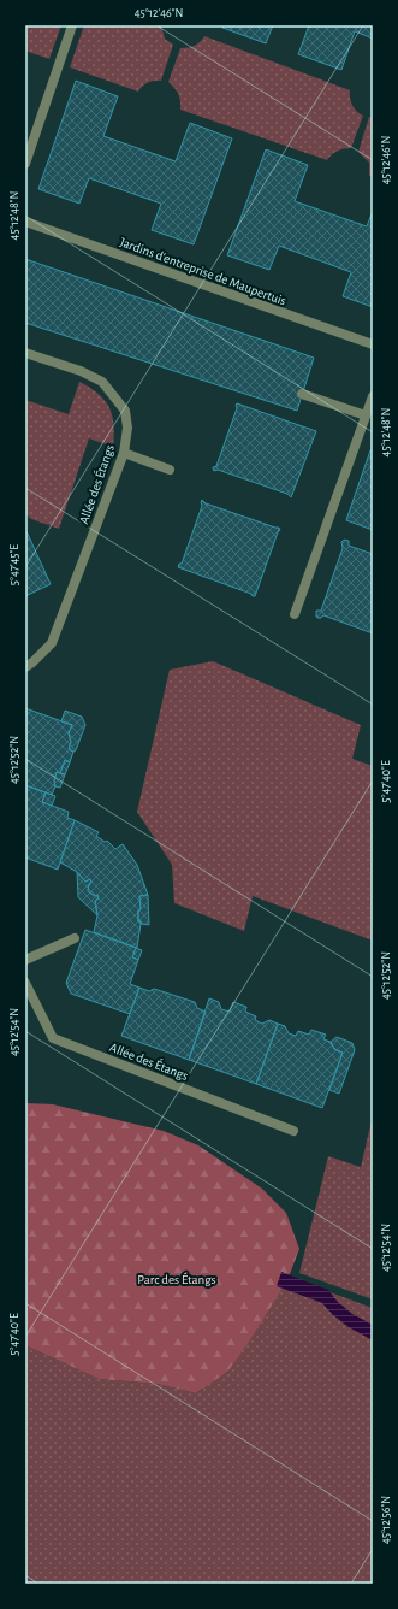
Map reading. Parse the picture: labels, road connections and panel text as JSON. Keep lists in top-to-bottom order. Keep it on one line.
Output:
{"streets":{"street":["Jardins d'entreprise de Maupertuis","Allée des Étangs"]},"parks":["Parc des Étangs"],"coordinates":["45°12'46\"N","45°12'48\"N","5°47'45\"E","45°12'52\"N","5°47'40\"E","45°12'54\"N","45°12'56\"N"]}
